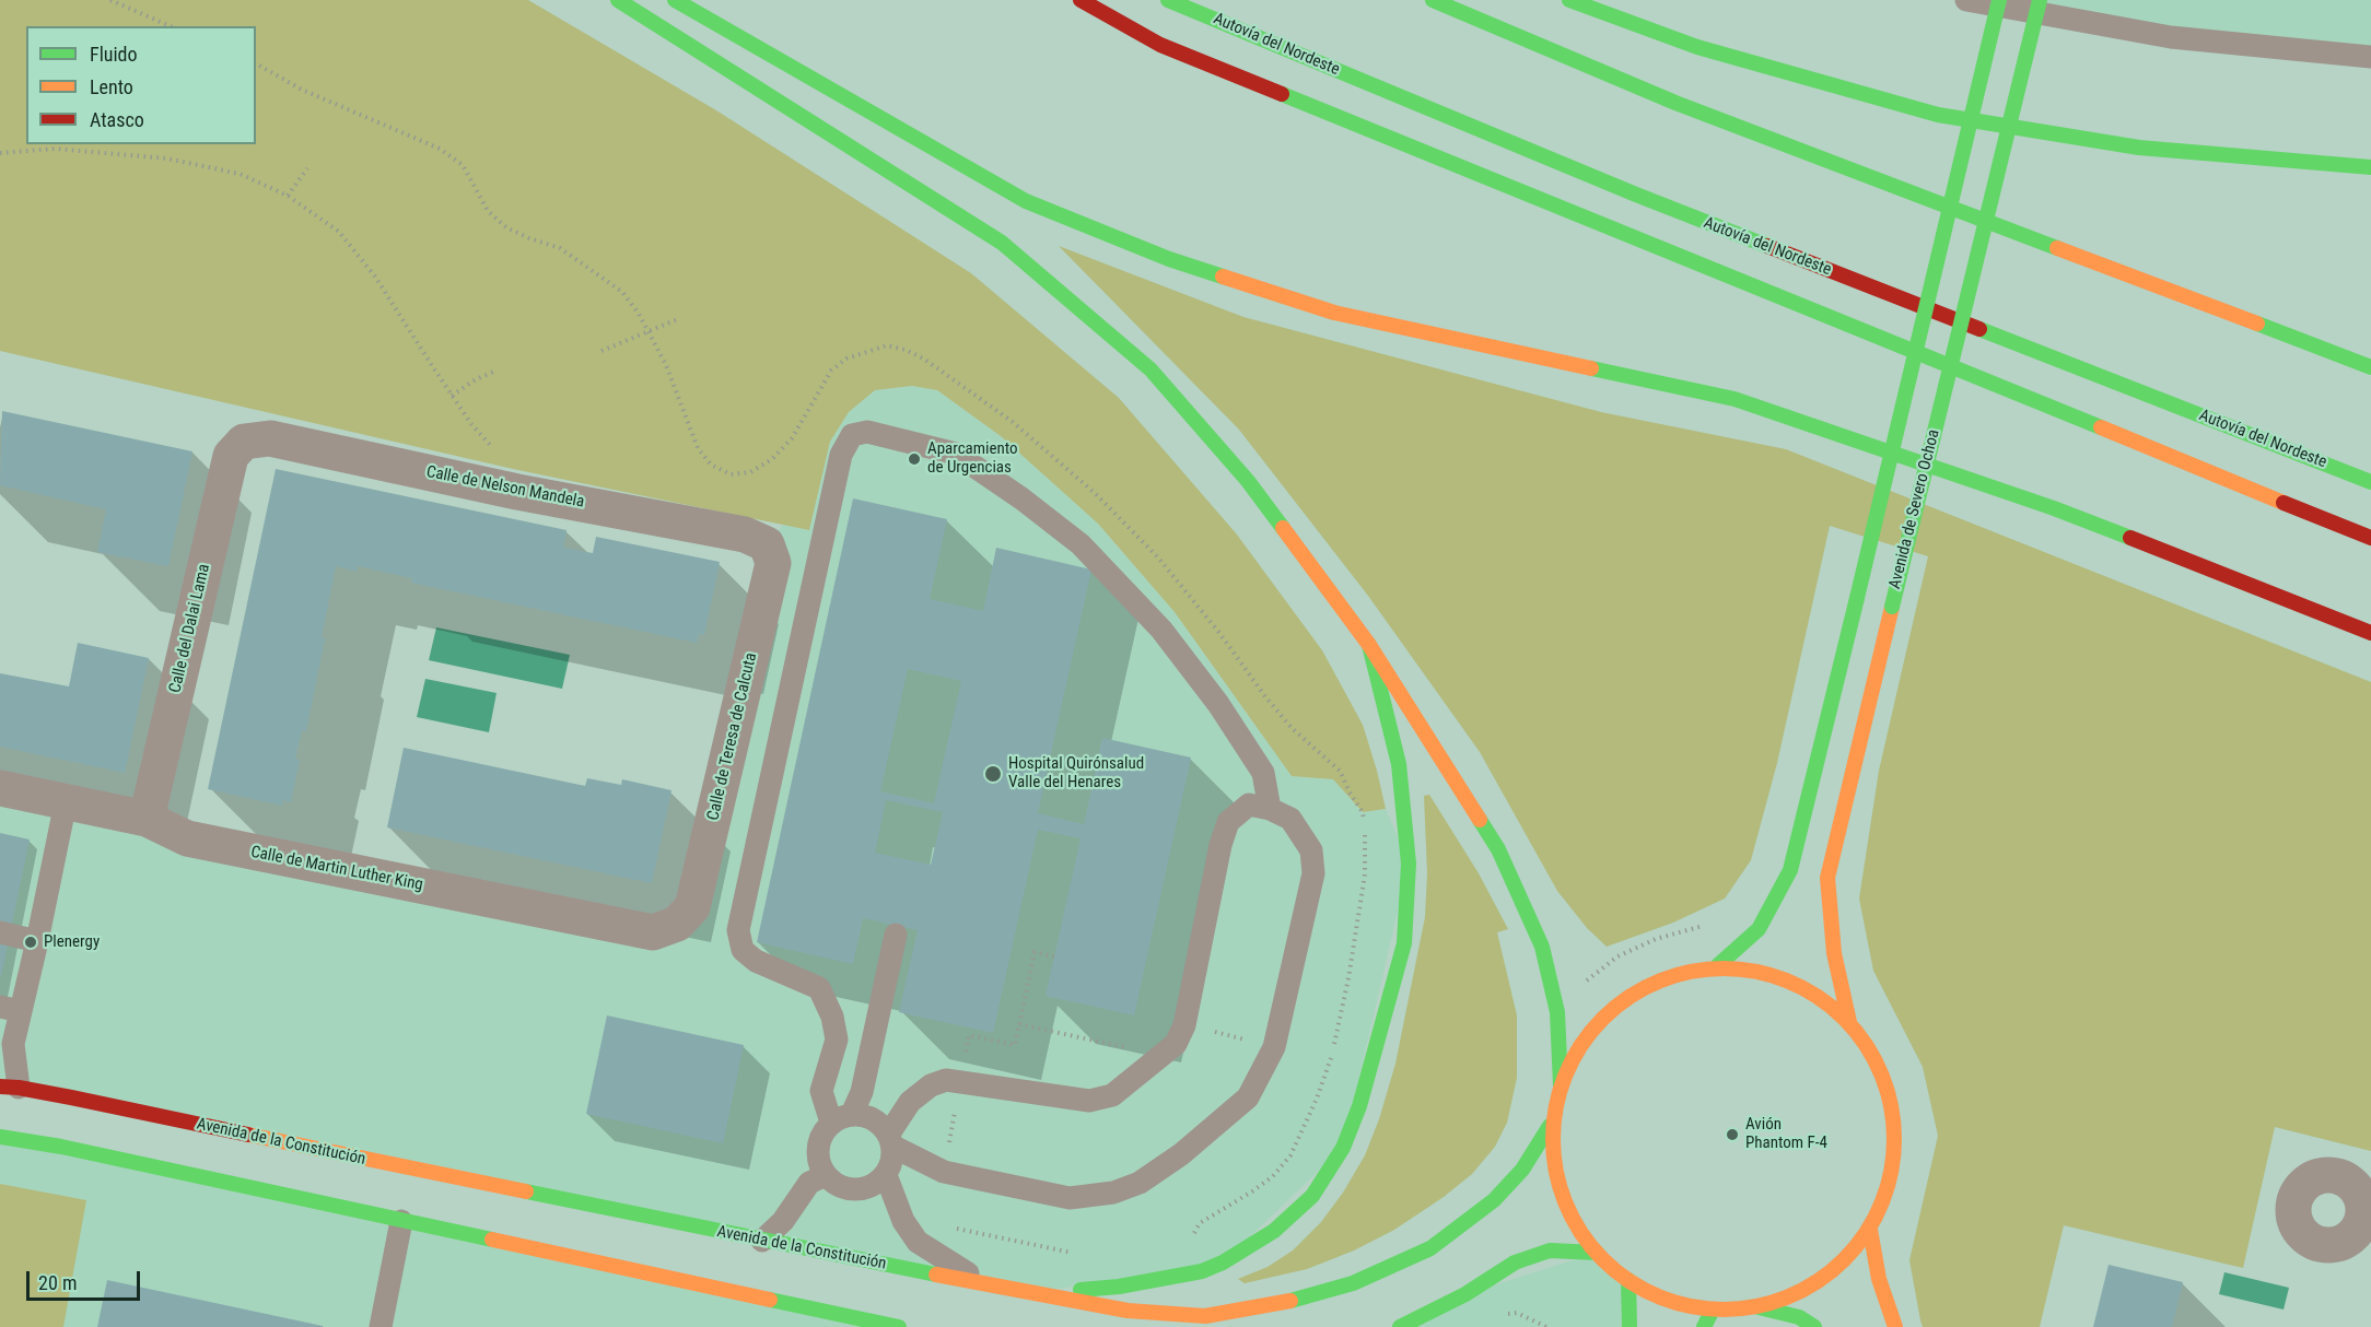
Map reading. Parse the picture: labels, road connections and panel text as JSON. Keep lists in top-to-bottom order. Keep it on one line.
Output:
{"streets":{"main road":["Autovía del Nordeste","Avenida de Severo Ochoa","Avenida de la Constitución"],"street":["Calle de Nelson Mandela","Calle del Dalai Lama","Calle de Teresa de Calcuta","Calle de Martin Luther King"]},"crossings":[["Calle de Nelson Mandela","Calle del Dalai Lama"],["Calle de Nelson Mandela","Calle de Teresa de Calcuta"],["Calle del Dalai Lama","Calle de Martin Luther King"],["Calle de Teresa de Calcuta","Calle de Martin Luther King"]],"places":["Aparcamiento de Urgencias","Hospital Quirónsalud Valle del Henares","Plenergy","Avión Phantom F-4"],"legend":["Fluido","Lento","Atasco"],"scale_bar":"20 m"}
